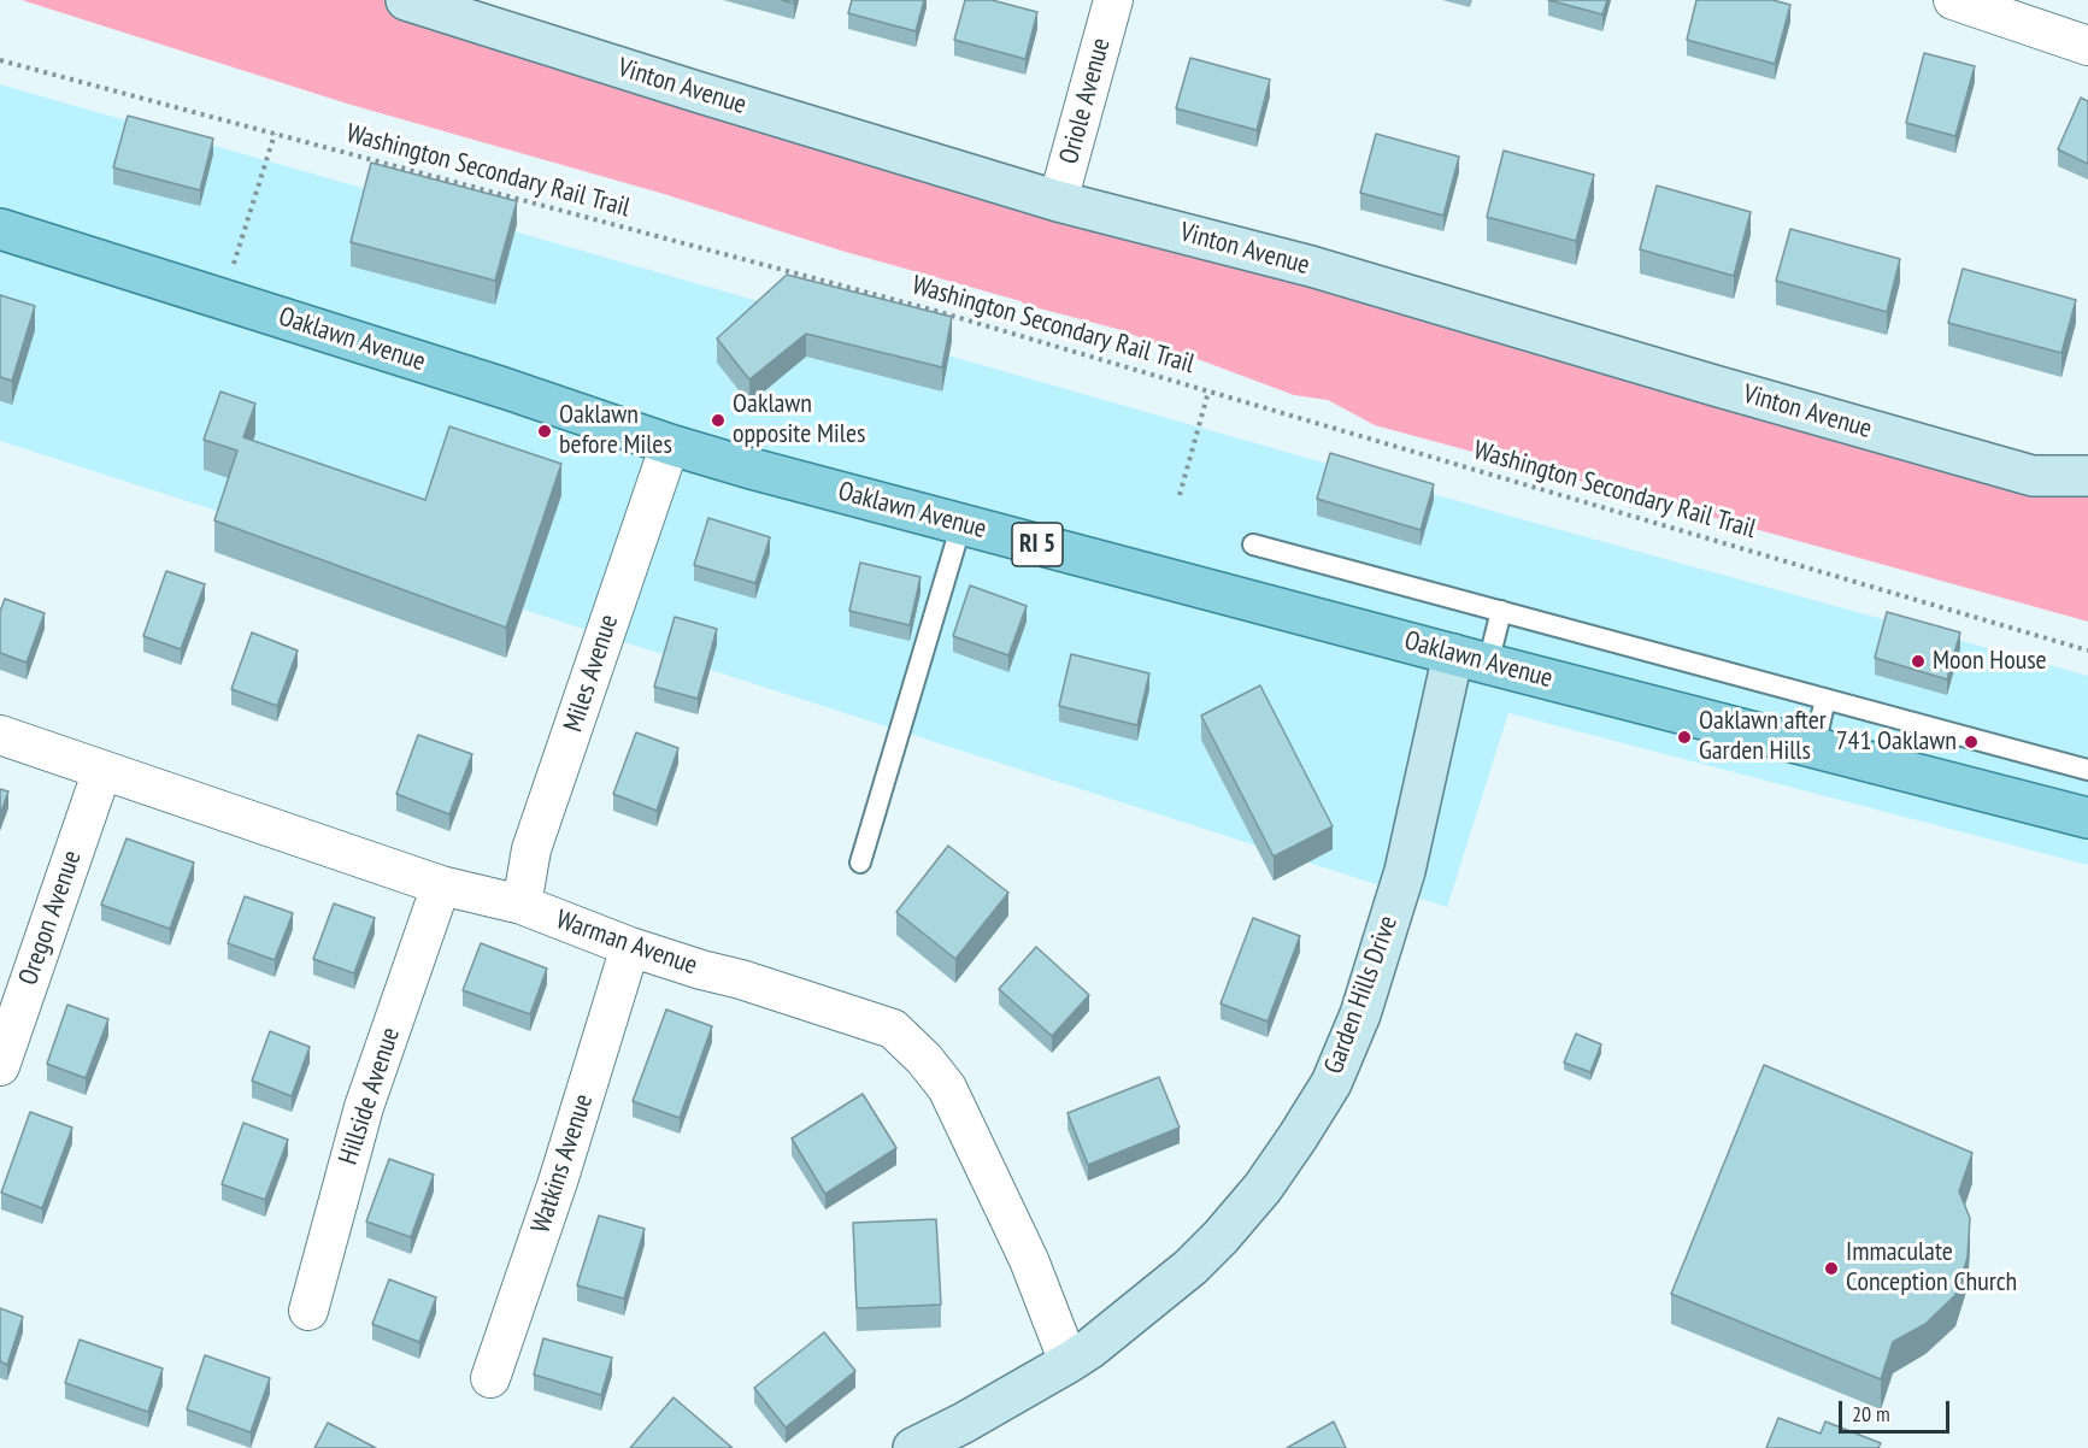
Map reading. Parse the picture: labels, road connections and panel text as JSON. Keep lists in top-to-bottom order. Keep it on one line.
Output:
{"streets":{"main road":["Oaklawn Avenue","RI 5"],"street":["Vinton Avenue","Oriole Avenue","Miles Avenue","Oregon Avenue","Warman Avenue","Garden Hills Drive","Hillside Avenue","Watkins Avenue"],"path":["Washington Secondary Rail Trail"]},"crossings":[["Vinton Avenue","Oriole Avenue"],["Oaklawn Avenue","Miles Avenue"],["Oaklawn Avenue","Garden Hills Drive"],["Miles Avenue","Warman Avenue"],["Oregon Avenue","Warman Avenue"],["Warman Avenue","Garden Hills Drive"],["Warman Avenue","Hillside Avenue"],["Warman Avenue","Watkins Avenue"]],"places":["Oaklawn opposite Miles","Oaklawn before Miles","Moon House","Oaklawn after Garden Hills","741 Oaklawn","Immaculate Conception Church"],"scale_bar":"20 m"}
